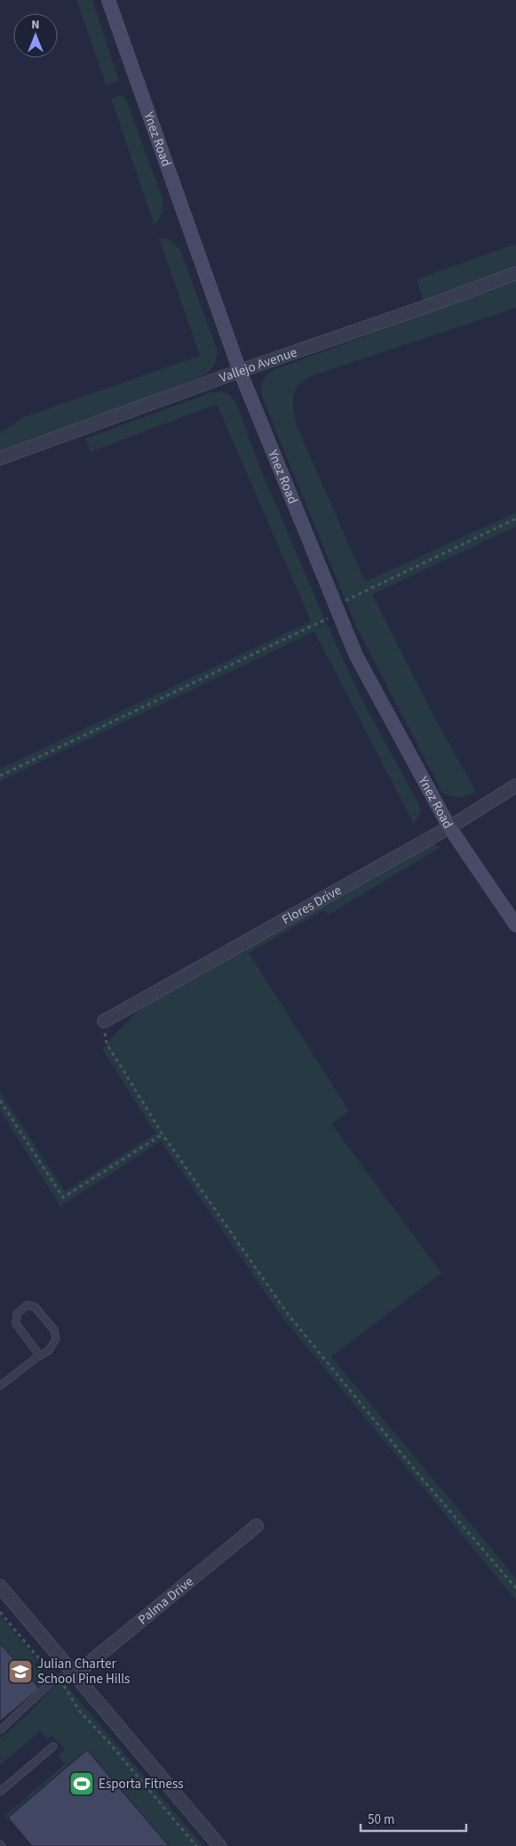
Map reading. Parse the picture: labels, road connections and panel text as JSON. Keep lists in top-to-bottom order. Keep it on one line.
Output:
{"streets":{"main road":["Ynez Road"],"street":["Vallejo Avenue","Flores Drive","Palma Drive"]},"crossings":[["Ynez Road","Vallejo Avenue"],["Ynez Road","Flores Drive"]],"places":{"school or university":["Julian Charter School Pine Hills"],"sports":["Esporta Fitness"]},"scale_bar":"50 m","north":"top"}
